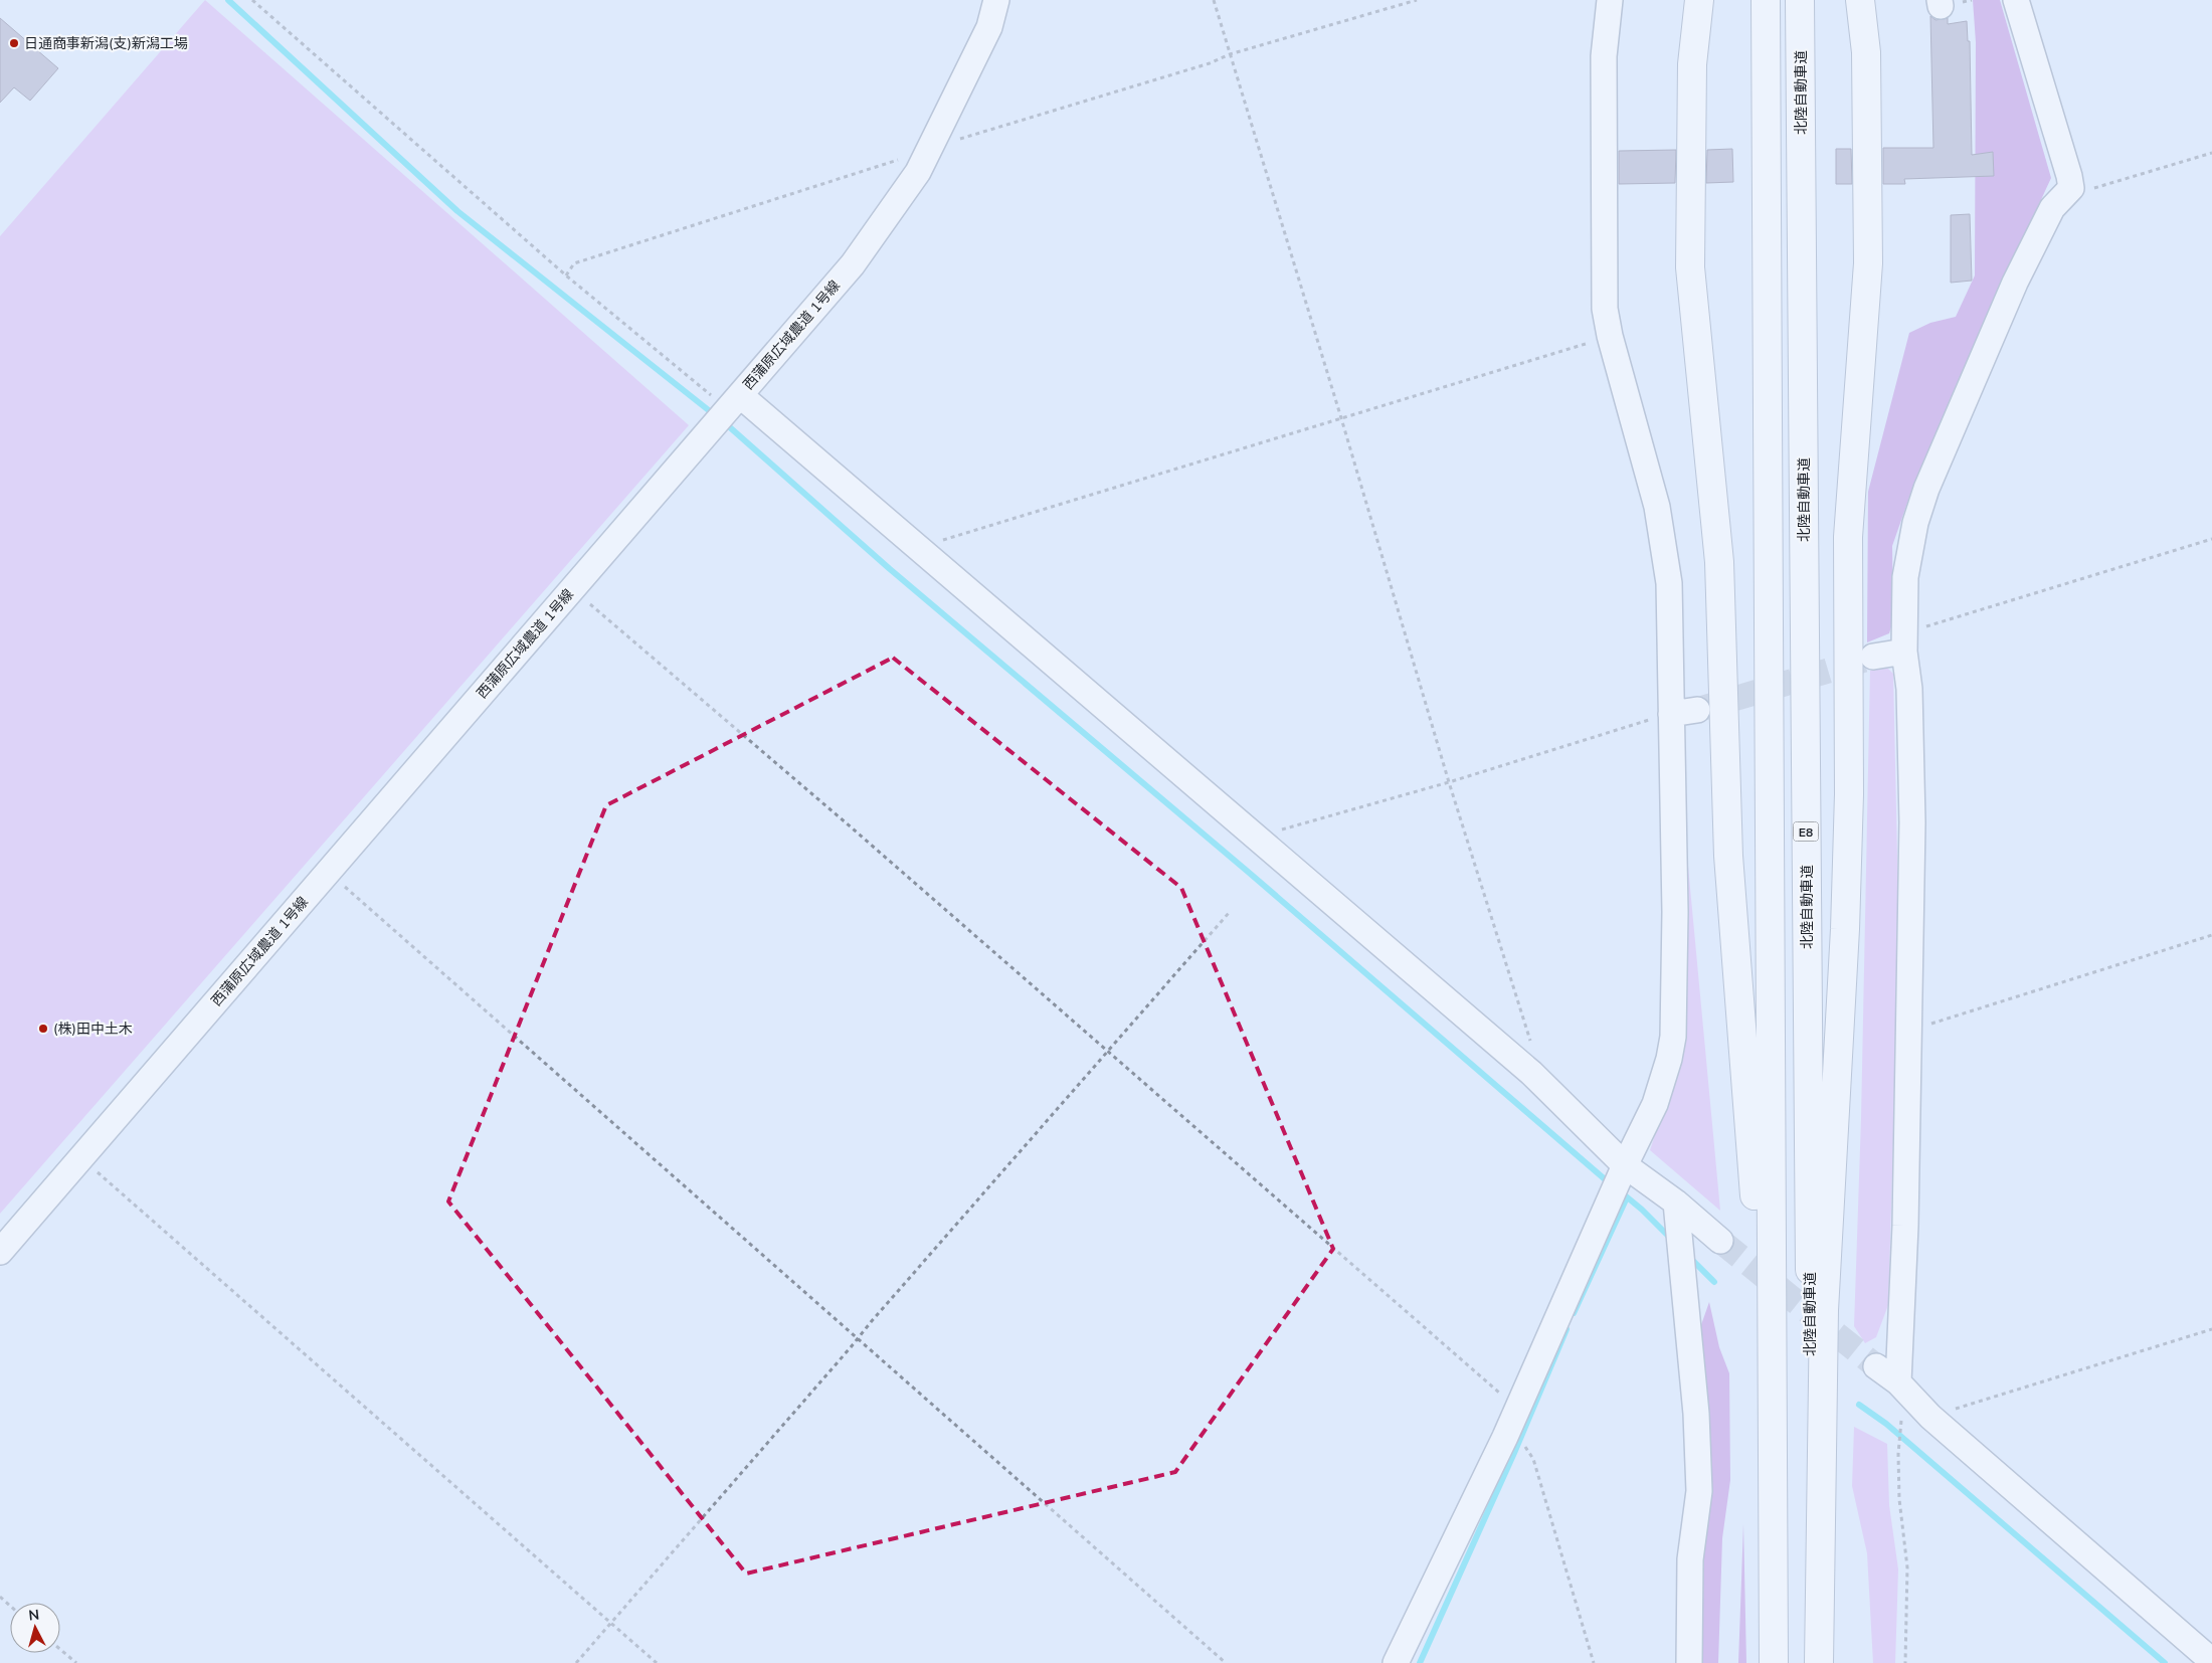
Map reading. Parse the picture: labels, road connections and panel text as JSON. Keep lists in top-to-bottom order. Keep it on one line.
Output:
{"streets":{"highway":["北陸自動車道","E8"],"street":["西蒲原広域農道 1号線"]},"places":["日通商事新潟(支)新潟工場","(株)田中土木"],"north":"top"}
